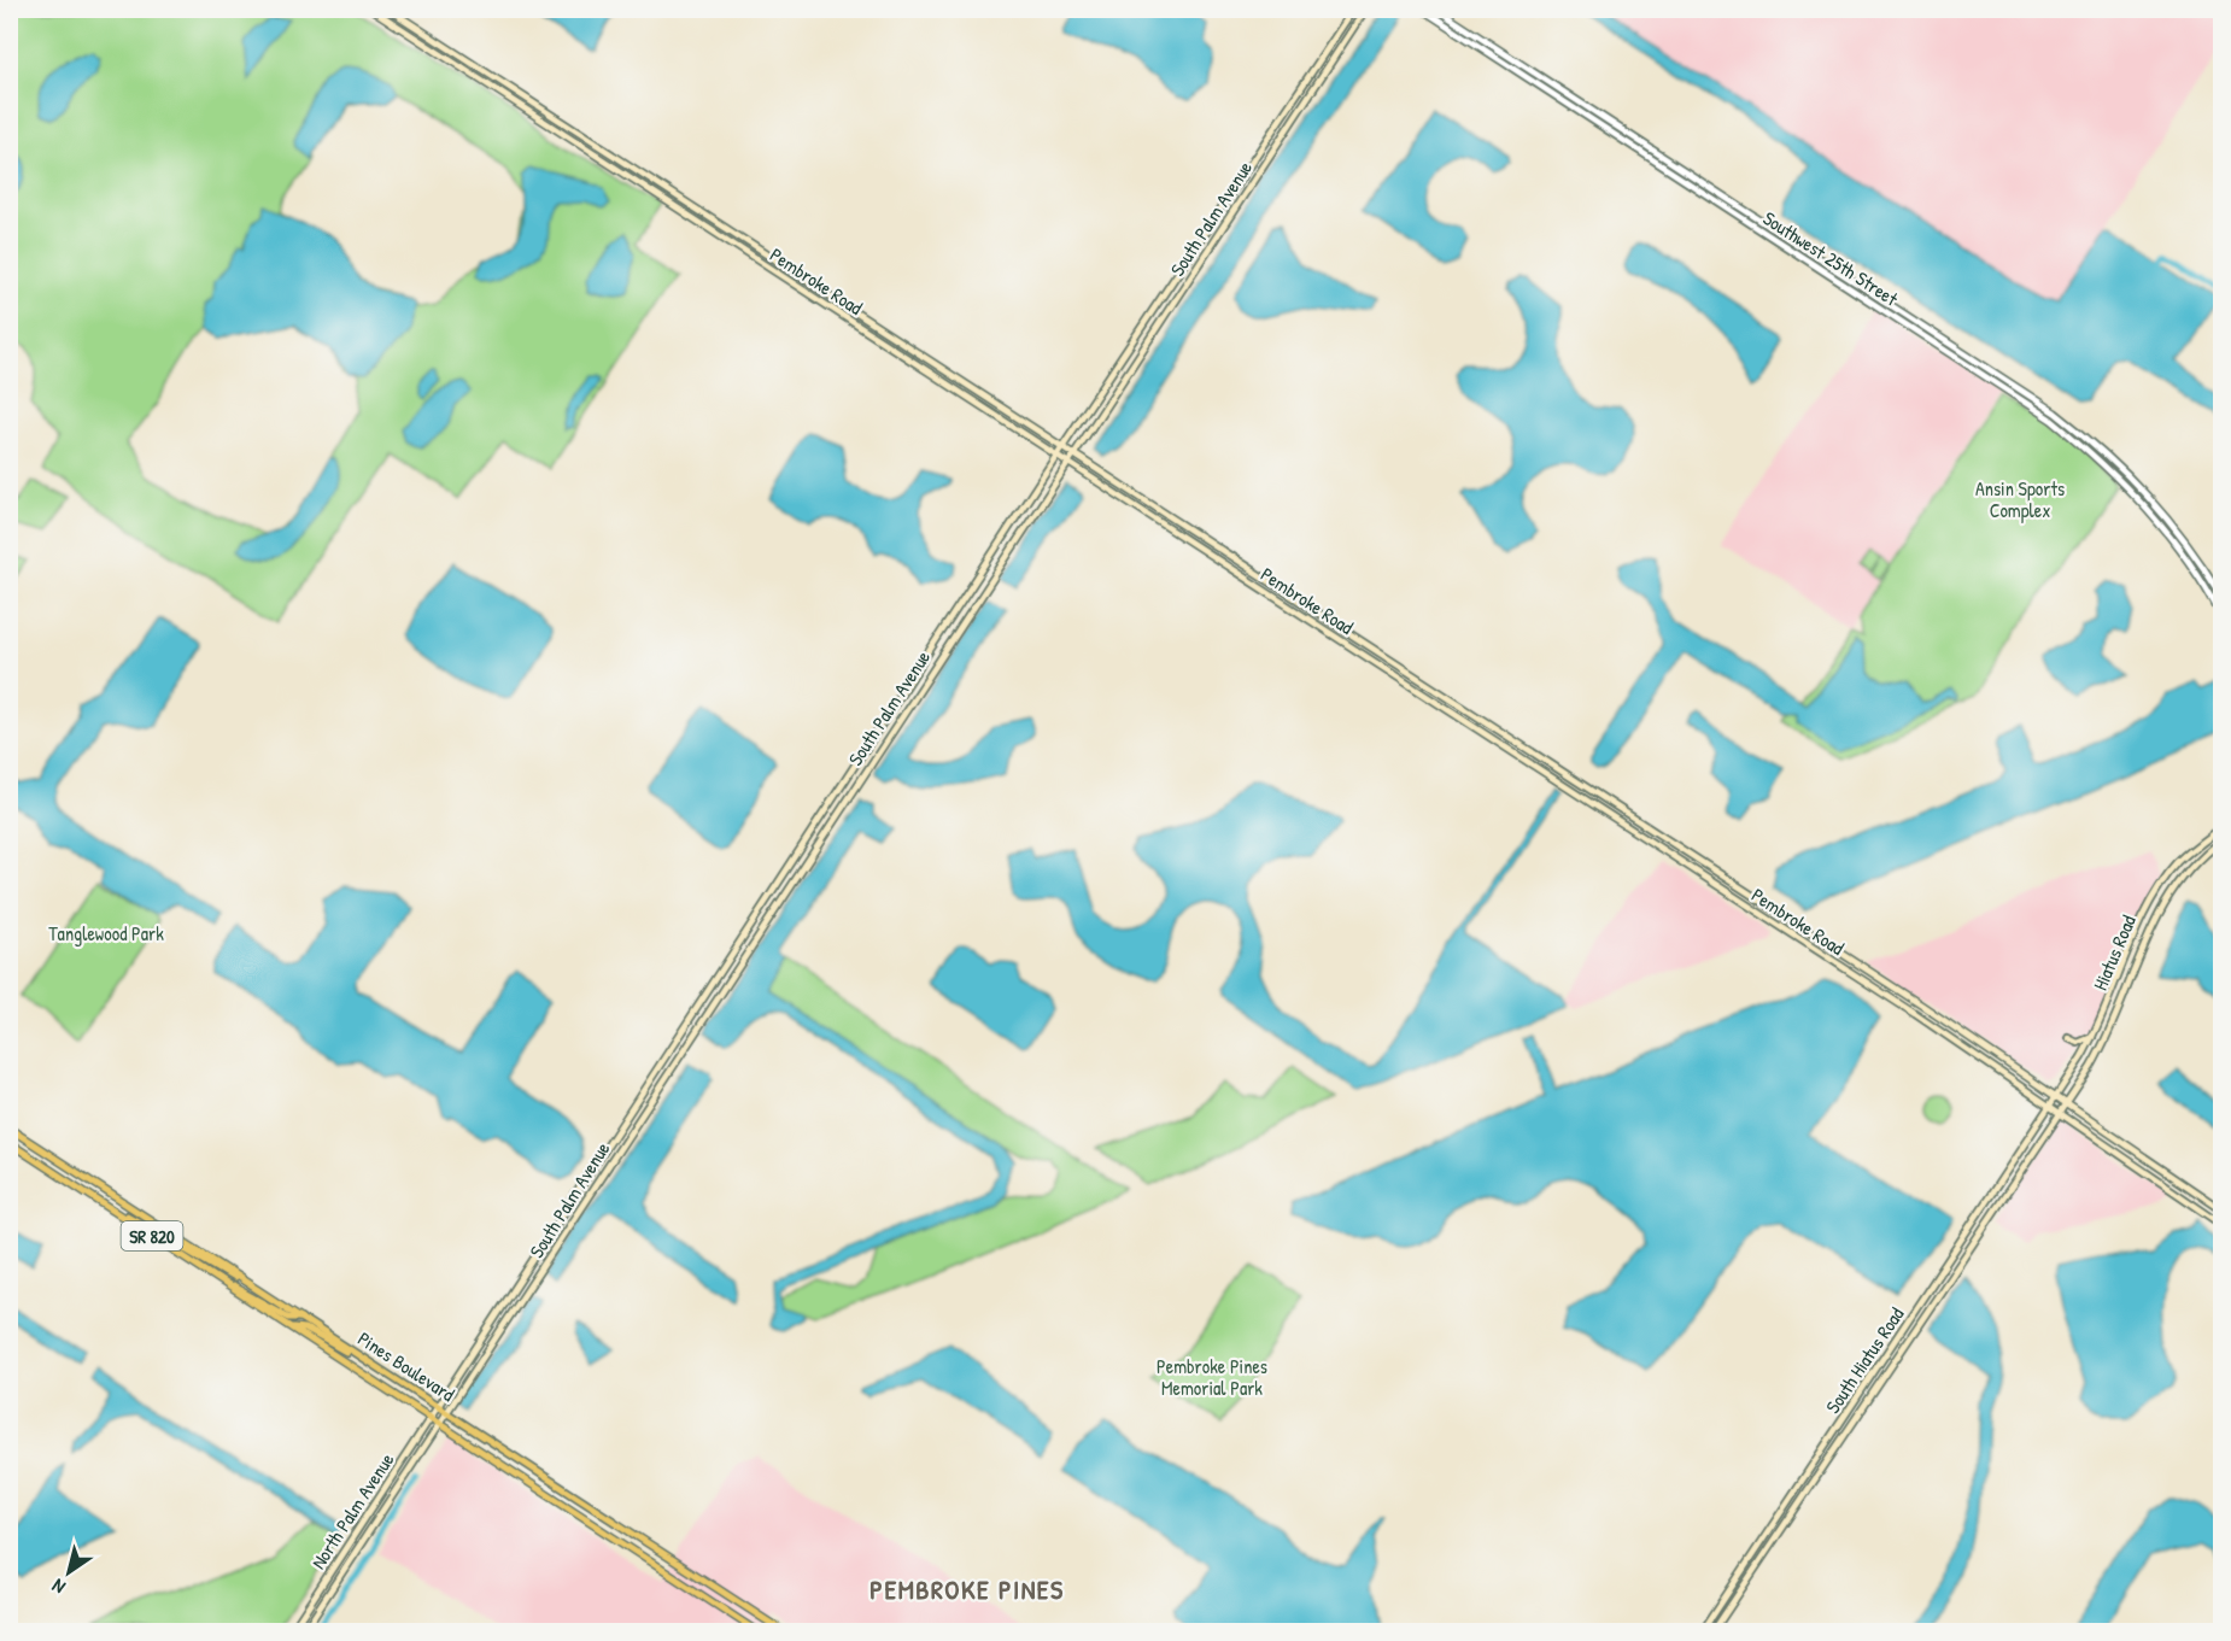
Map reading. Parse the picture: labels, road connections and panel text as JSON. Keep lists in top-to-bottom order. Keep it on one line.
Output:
{"streets":{"highway":["SR 820","Pines Boulevard"],"main road":["South Palm Avenue","Pembroke Road","Hiatus Road","South Hiatus Road","North Palm Avenue"],"street":["Southwest 25th Street"]},"crossings":[["South Palm Avenue","Pembroke Road"],["South Palm Avenue","Pines Boulevard"],["South Palm Avenue","North Palm Avenue"],["Pembroke Road","Hiatus Road"],["Pembroke Road","South Hiatus Road"],["Hiatus Road","South Hiatus Road"],["Pines Boulevard","North Palm Avenue"]],"districts":["PEMBROKE PINES"],"parks":["Ansin Sports Complex","Tanglewood Park","Pembroke Pines Memorial Park"],"north":"bottom left"}
